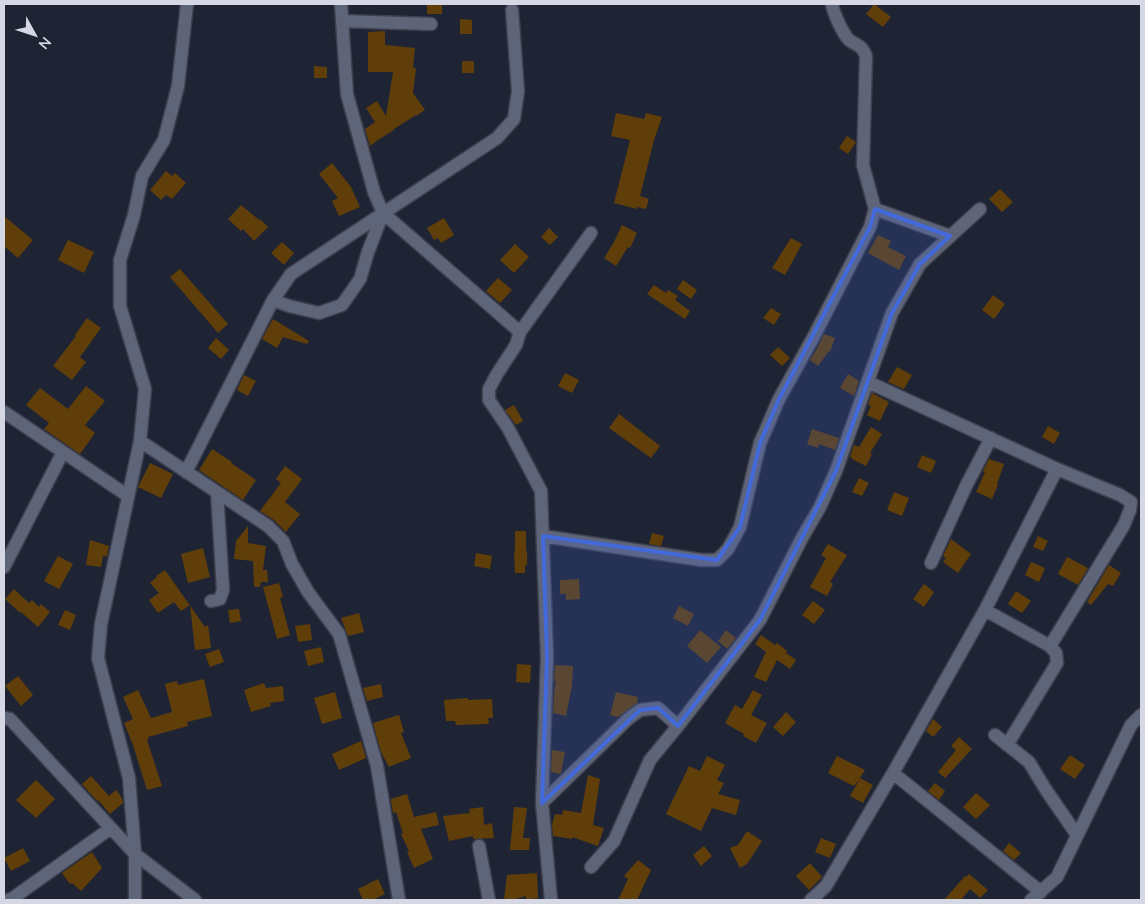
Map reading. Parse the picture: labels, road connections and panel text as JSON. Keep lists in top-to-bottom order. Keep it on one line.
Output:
{"north":"bottom right"}
